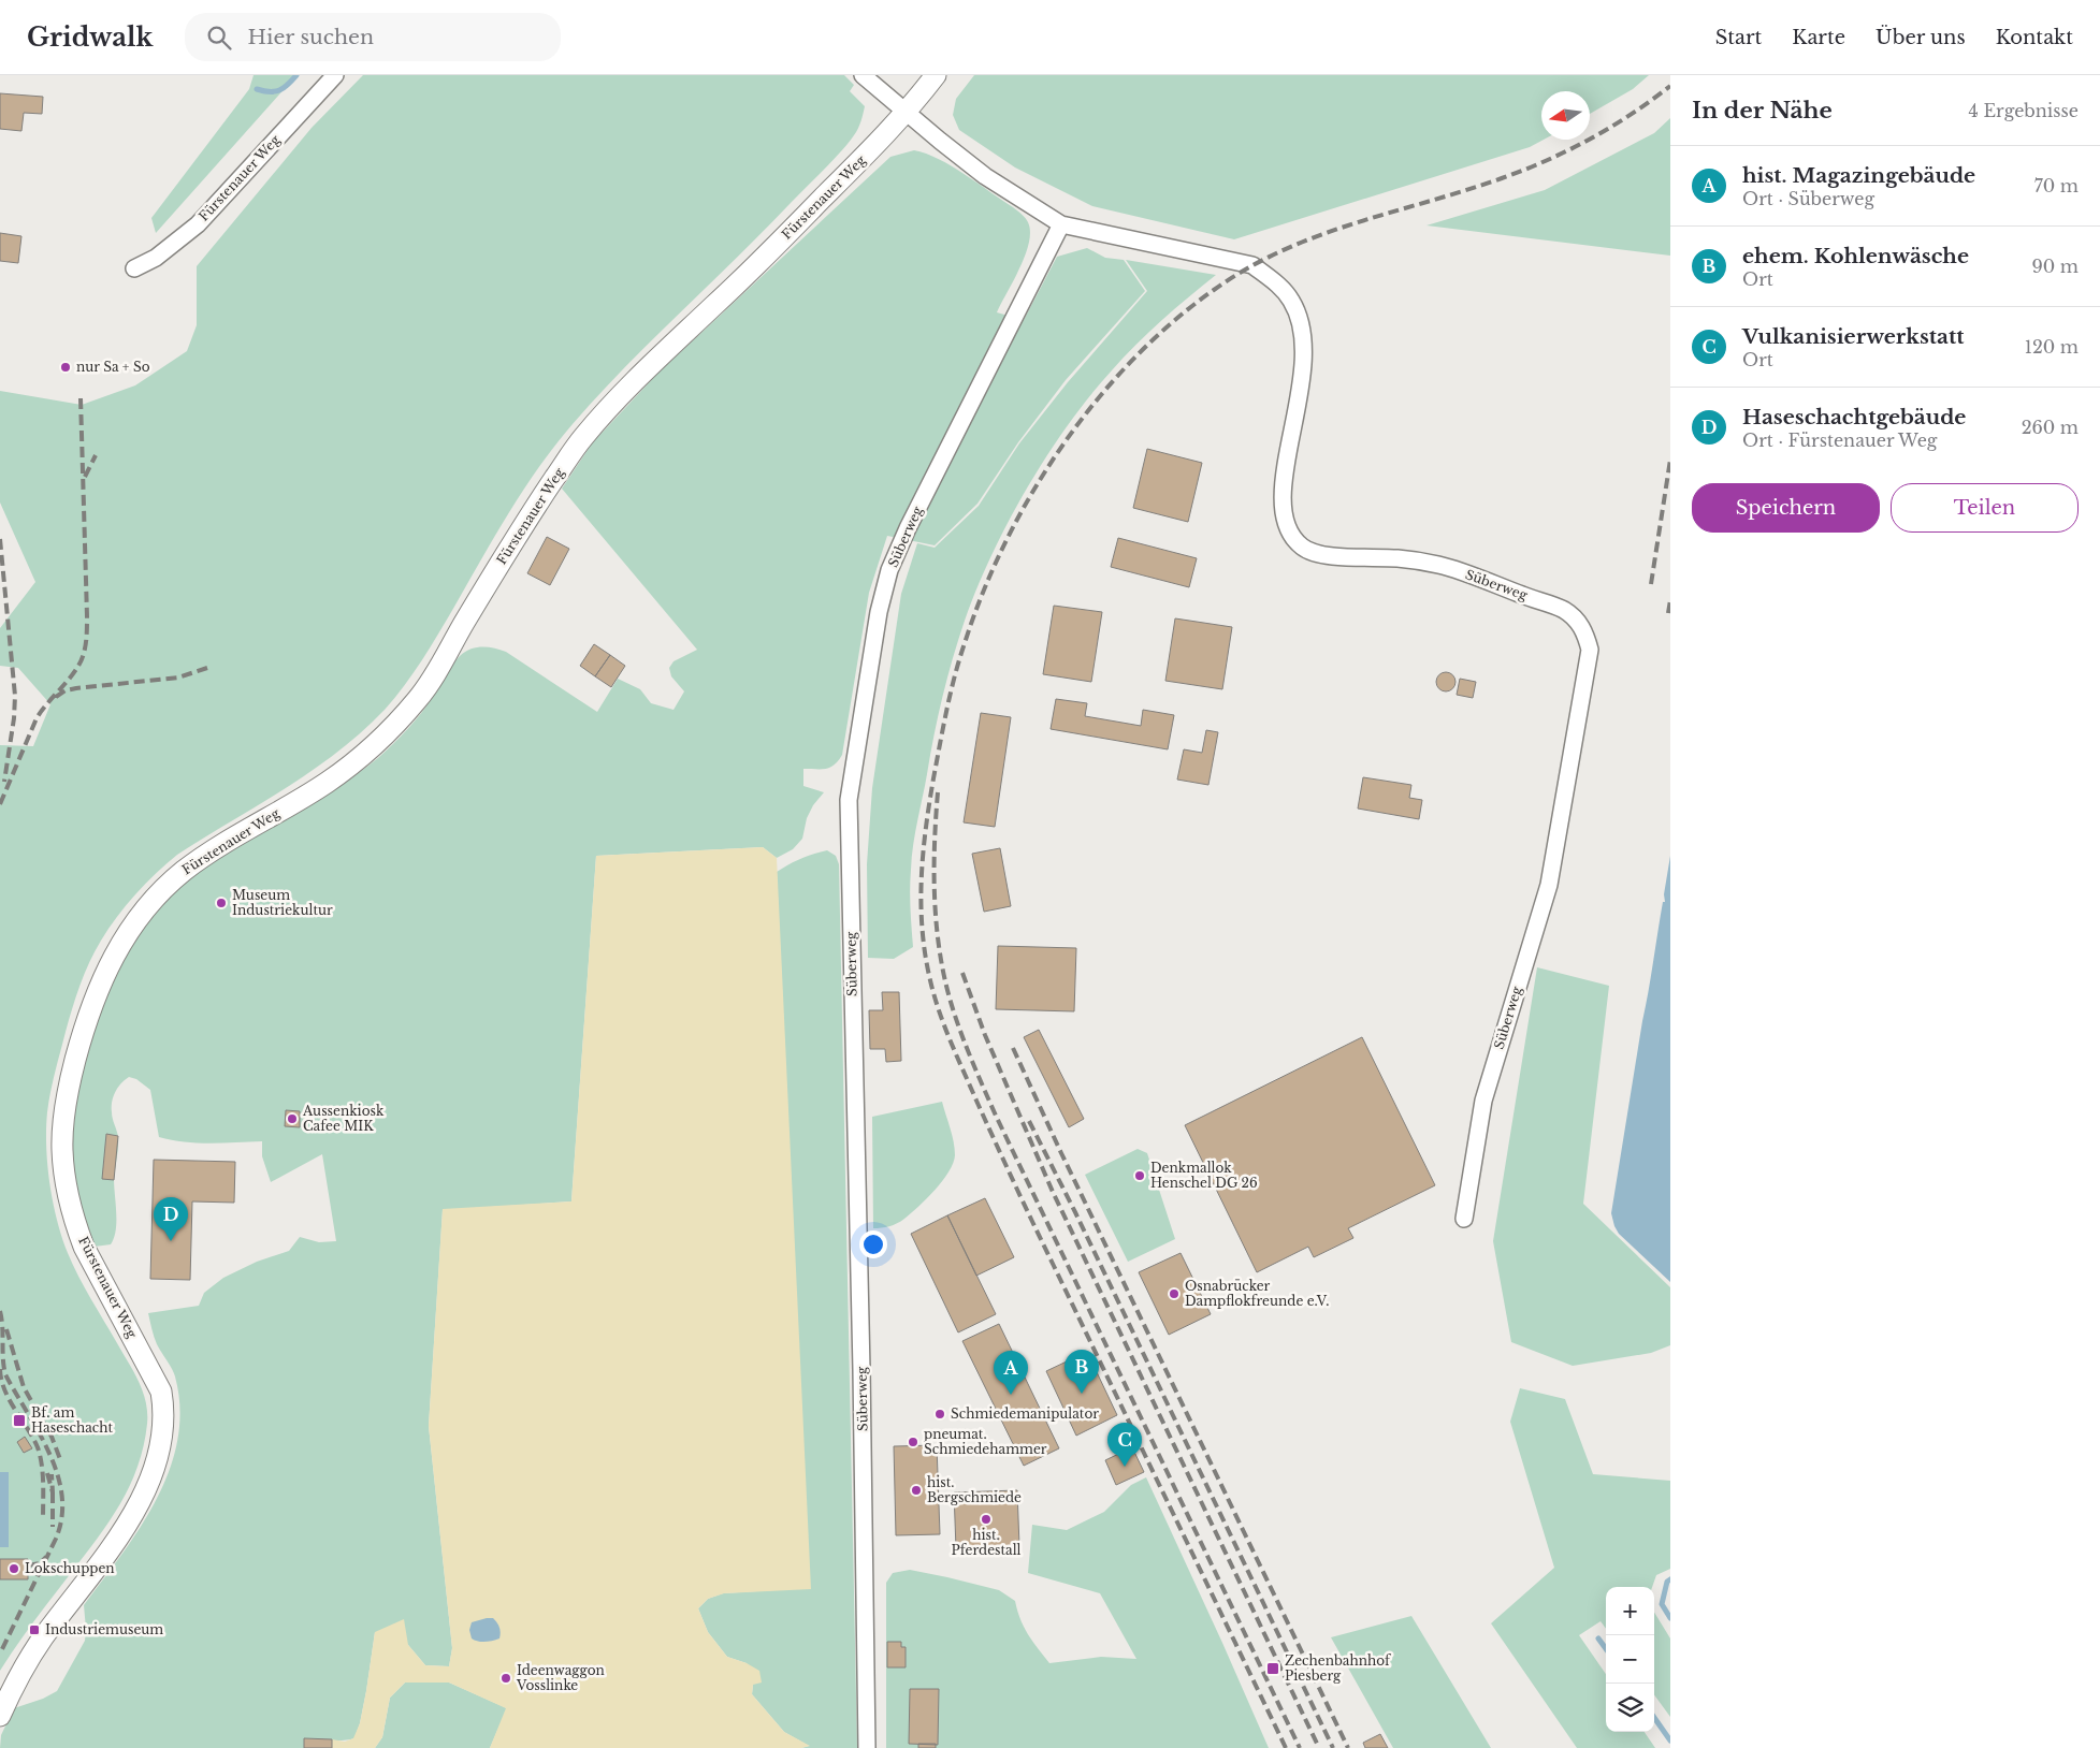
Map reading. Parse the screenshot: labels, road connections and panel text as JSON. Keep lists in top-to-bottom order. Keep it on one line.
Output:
{"streets":{"street":["Fürstenauer Weg","Süberweg"]},"crossings":[["Fürstenauer Weg","Süberweg"]],"places":{"other":["nur Sa + So","Museum Industriekultur","Aussenkiosk Cafee MIK","Denkmallok Henschel DG 26","Osnabrücker Dampflokfreunde e.V.","Schmiedemanipulator","pneumat. Schmiedehammer","hist. Bergschmiede","hist. Pferdestall","Lokschuppen","Ideenwaggon Vosslinke"],"transit":["Bf. am Haseschacht","Industriemuseum","Zechenbahnhof Piesberg"]},"north":"left","page":{"header":"Gridwalk","search":"Hier suchen","nav":["Start","Karte","Über uns","Kontakt"],"heading":["In der Nähe","4 Ergebnisse"],"list":[{"mark":"A","name":"hist. Magazingebäude","note":"Ort · Süberweg","value":"70 m"},{"mark":"B","name":"ehem. Kohlenwäsche","note":"Ort","value":"90 m"},{"mark":"C","name":"Vulkanisierwerkstatt","note":"Ort","value":"120 m"},{"mark":"D","name":"Haseschachtgebäude","note":"Ort · Fürstenauer Weg","value":"260 m"}],"buttons":["Speichern","Teilen"],"pins":["D","B","A","C"],"map_buttons":["+","−"]}}
